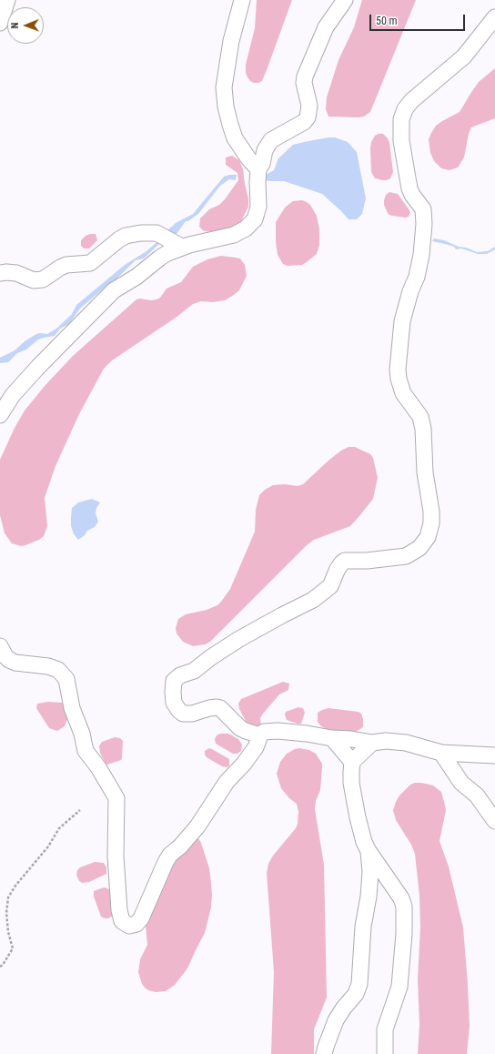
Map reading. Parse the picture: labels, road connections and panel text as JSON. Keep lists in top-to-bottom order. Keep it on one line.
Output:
{"scale_bar":"50 m","north":"left"}
